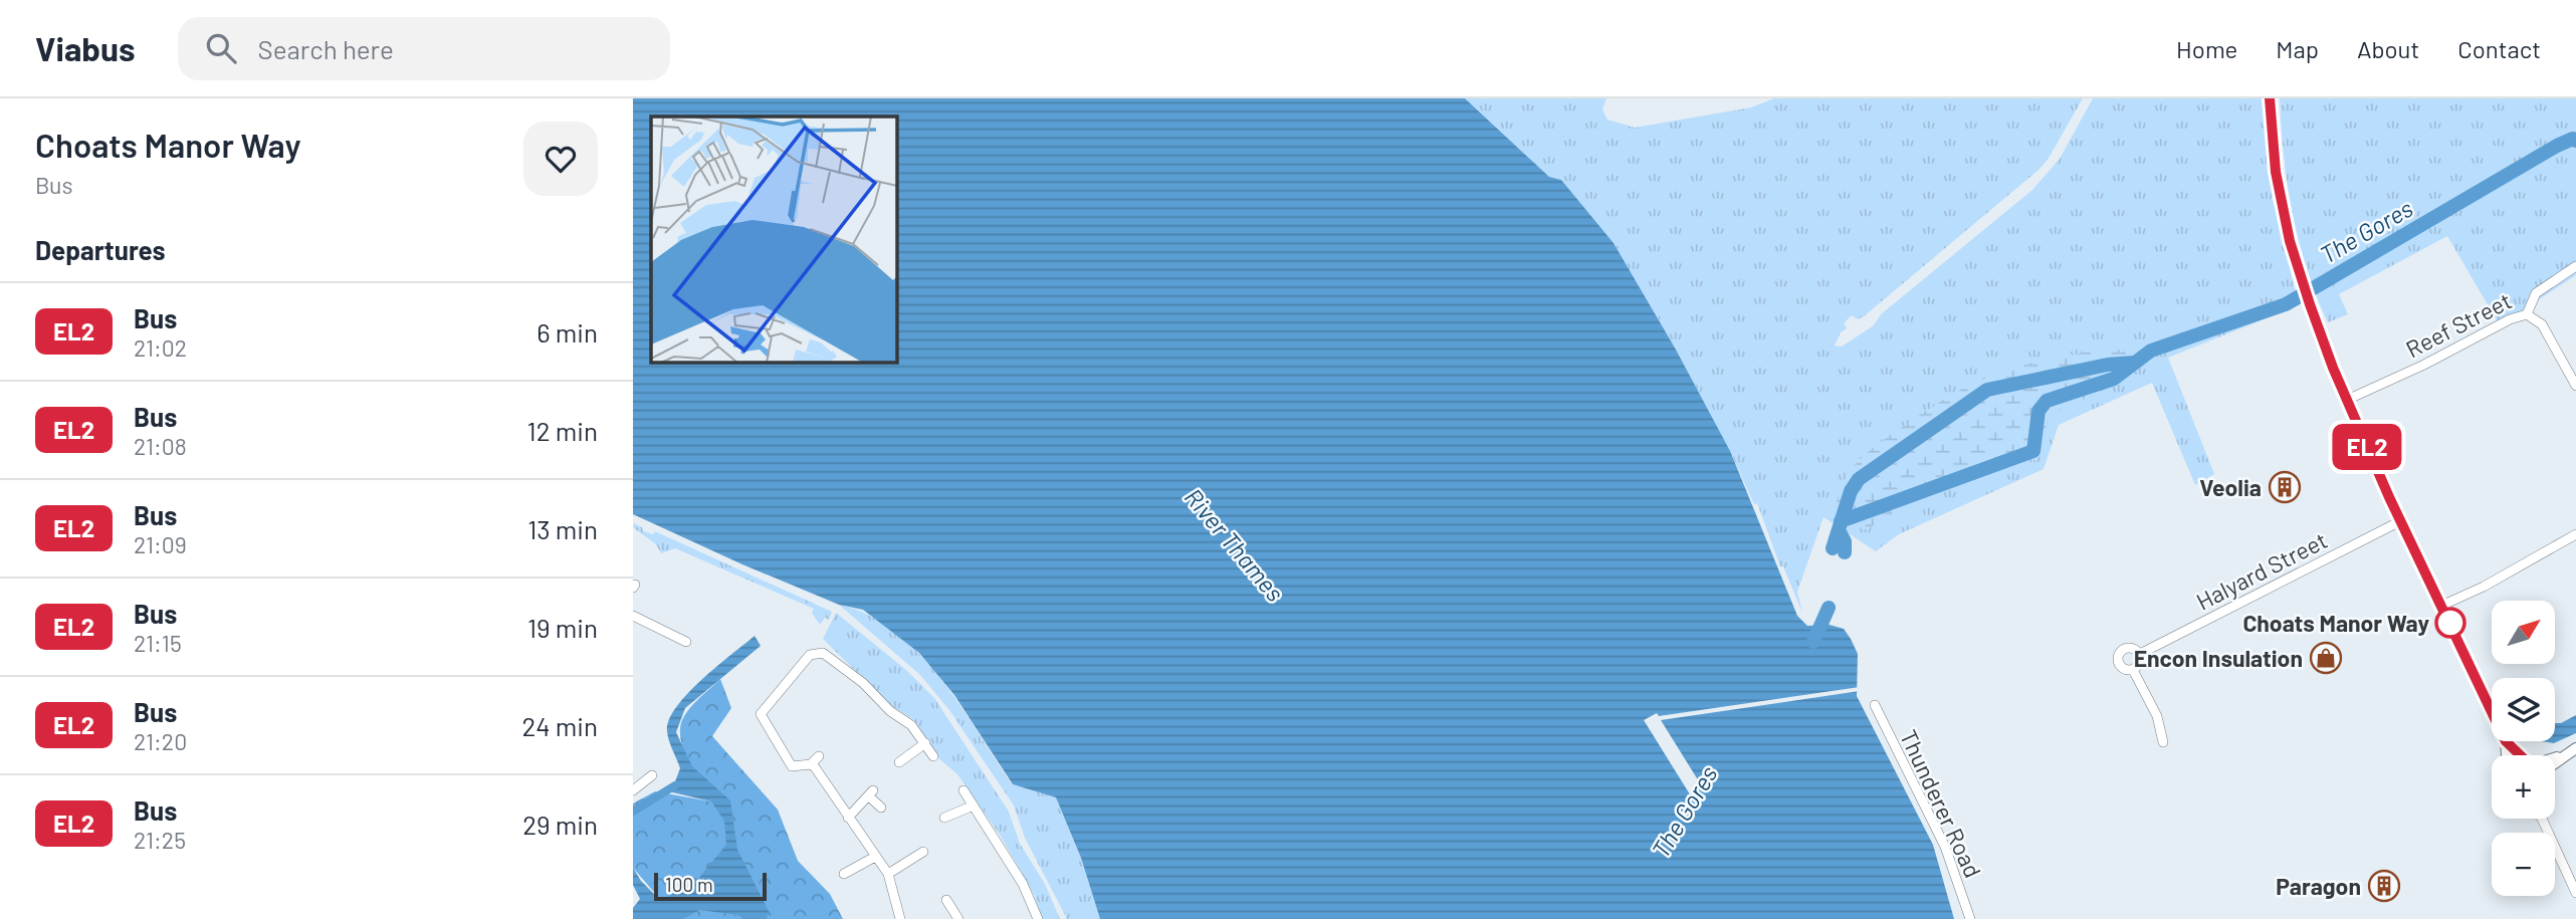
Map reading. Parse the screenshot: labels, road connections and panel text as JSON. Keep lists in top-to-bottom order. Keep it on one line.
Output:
{"streets":{"street":["Reef Street","Halyard Street","Thunderer Road"]},"water":["The Gores","River Thames"],"places":{"building":["Veolia","Paragon"],"other":["Choats Manor Way"],"shop":["Encon Insulation"]},"lines":["bus line EL2"],"scale_bar":"100 m","north":"top right","page":{"header":"Viabus","search":"Search here","nav":["Home","Map","About","Contact"],"heading":[["Choats Manor Way","Bus"],"Departures"],"on_map":"EL2","list":[{"mark":"EL2","name":"Bus","note":"21:02","value":"6 min"},{"mark":"EL2","name":"Bus","note":"21:08","value":"12 min"},{"mark":"EL2","name":"Bus","note":"21:09","value":"13 min"},{"mark":"EL2","name":"Bus","note":"21:15","value":"19 min"},{"mark":"EL2","name":"Bus","note":"21:20","value":"24 min"},{"mark":"EL2","name":"Bus","note":"21:25","value":"29 min"}],"map_buttons":["+","−"],"scale":"100 m"}}
